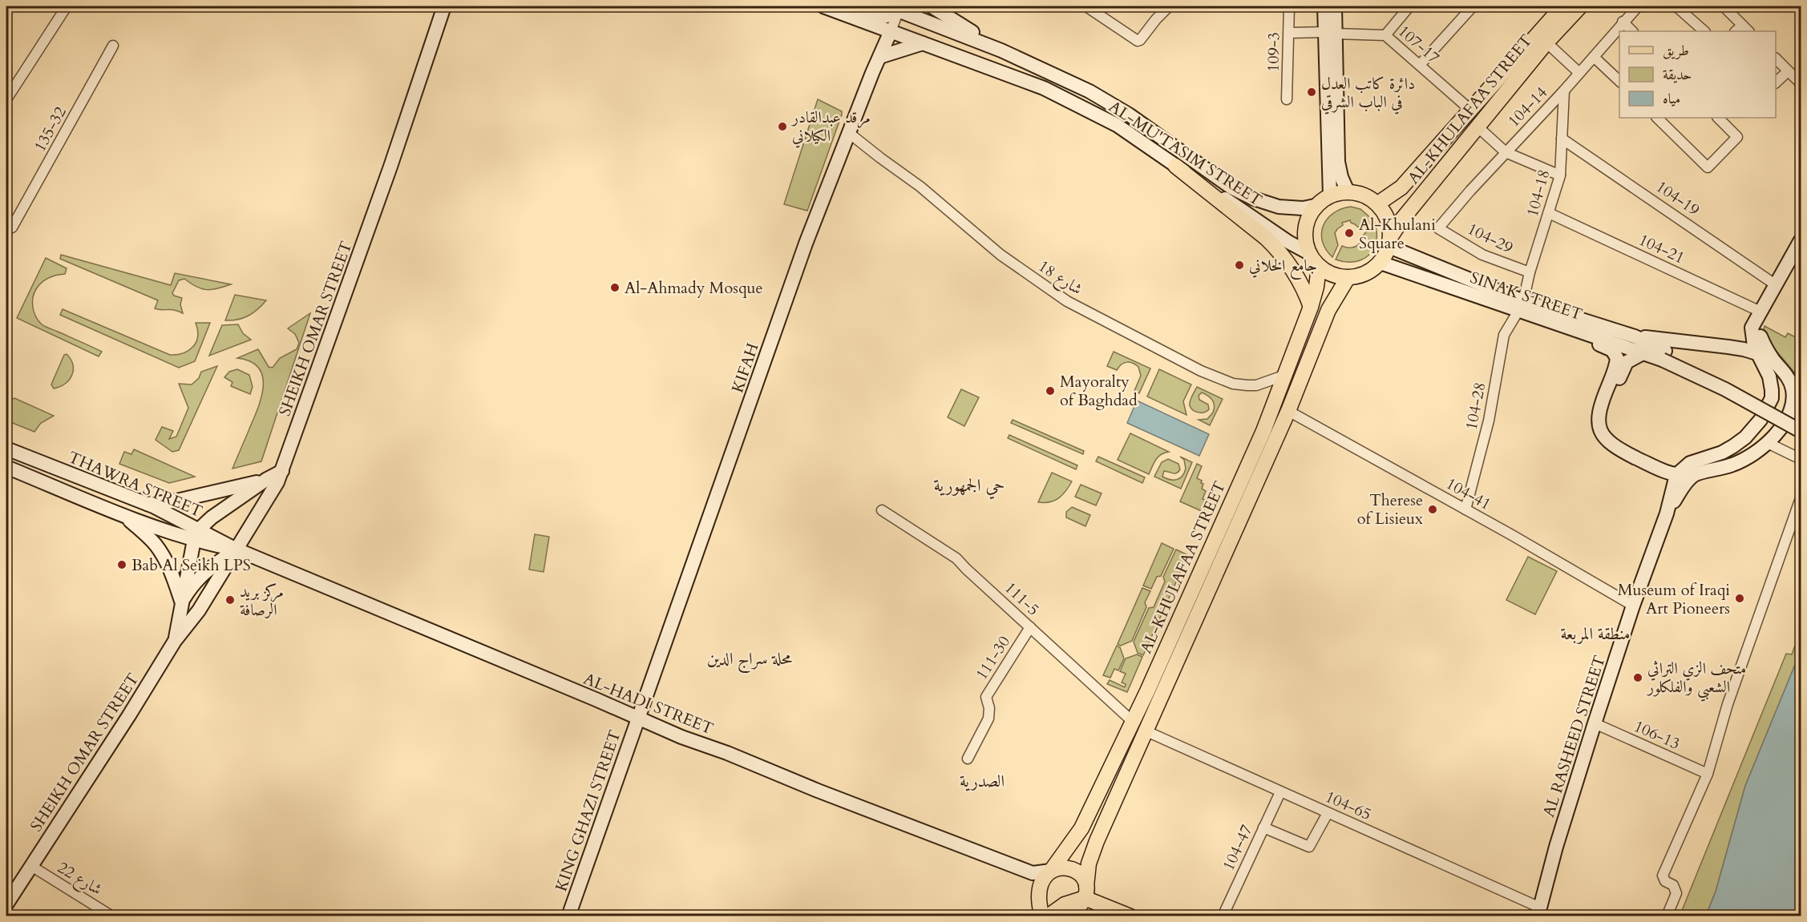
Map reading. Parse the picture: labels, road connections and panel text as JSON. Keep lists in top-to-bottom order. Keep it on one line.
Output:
{"streets":{"main road":["AL-KHULAFAA STREET","AL-MU'TASIM STREET","SINAK STREET","SHEIKH OMAR STREET","KIFAH","THAWRA STREET","AL-HADI STREET","AL RASHEED STREET","KING GHAZI STREET"],"street":["107-17","109-3","104-14","135-32","104-18","104-19","104-29","104-21","شارع 18","104-28","104-41","111-5","111-30","106-13","104-65","104-47","شارع 22"]},"crossings":[["107-17","109-3"],["107-17","AL-KHULAFAA STREET"],["104-14","104-18"],["104-14","104-29"],["AL-KHULAFAA STREET","AL-MU'TASIM STREET"],["AL-KHULAFAA STREET","شارع 18"],["AL-KHULAFAA STREET","SINAK STREET"],["AL-KHULAFAA STREET","104-41"],["AL-KHULAFAA STREET","111-5"],["AL-KHULAFAA STREET","AL-HADI STREET"],["AL-KHULAFAA STREET","104-65"],["AL-MU'TASIM STREET","SINAK STREET"],["AL-MU'TASIM STREET","KIFAH"],["104-18","104-19"],["104-18","104-29"],["104-18","104-21"],["104-18","SINAK STREET"],["104-18","104-28"],["شارع 18","KIFAH"],["SINAK STREET","104-28"],["SHEIKH OMAR STREET","THAWRA STREET"],["SHEIKH OMAR STREET","AL-HADI STREET"],["SHEIKH OMAR STREET","شارع 22"],["KIFAH","AL-HADI STREET"],["KIFAH","KING GHAZI STREET"],["104-28","104-41"],["THAWRA STREET","AL-HADI STREET"],["104-41","AL RASHEED STREET"],["111-5","111-30"],["AL-HADI STREET","KING GHAZI STREET"],["106-13","AL RASHEED STREET"],["AL RASHEED STREET","104-65"],["104-65","104-47"]],"districts":["حي الجمهورية","منطقة المربعة","محلة سراج الدين","الصدرية"],"places":["دائرة كاتب العدل في الباب الشرقي","مرقد عبدالقادر الكيلاني","Al-Khulani Square","جامع الخلاني","Al-Ahmady Mosque","Mayoralty of Baghdad","Therese of Lisieux","Bab Al Seikh LPS","Museum of Iraqi Art Pioneers","مركز بريد الرصافة","متحف الزي التراثي الشعبي والفلكلور"],"legend":["طريق","حديقة","مياه"]}
